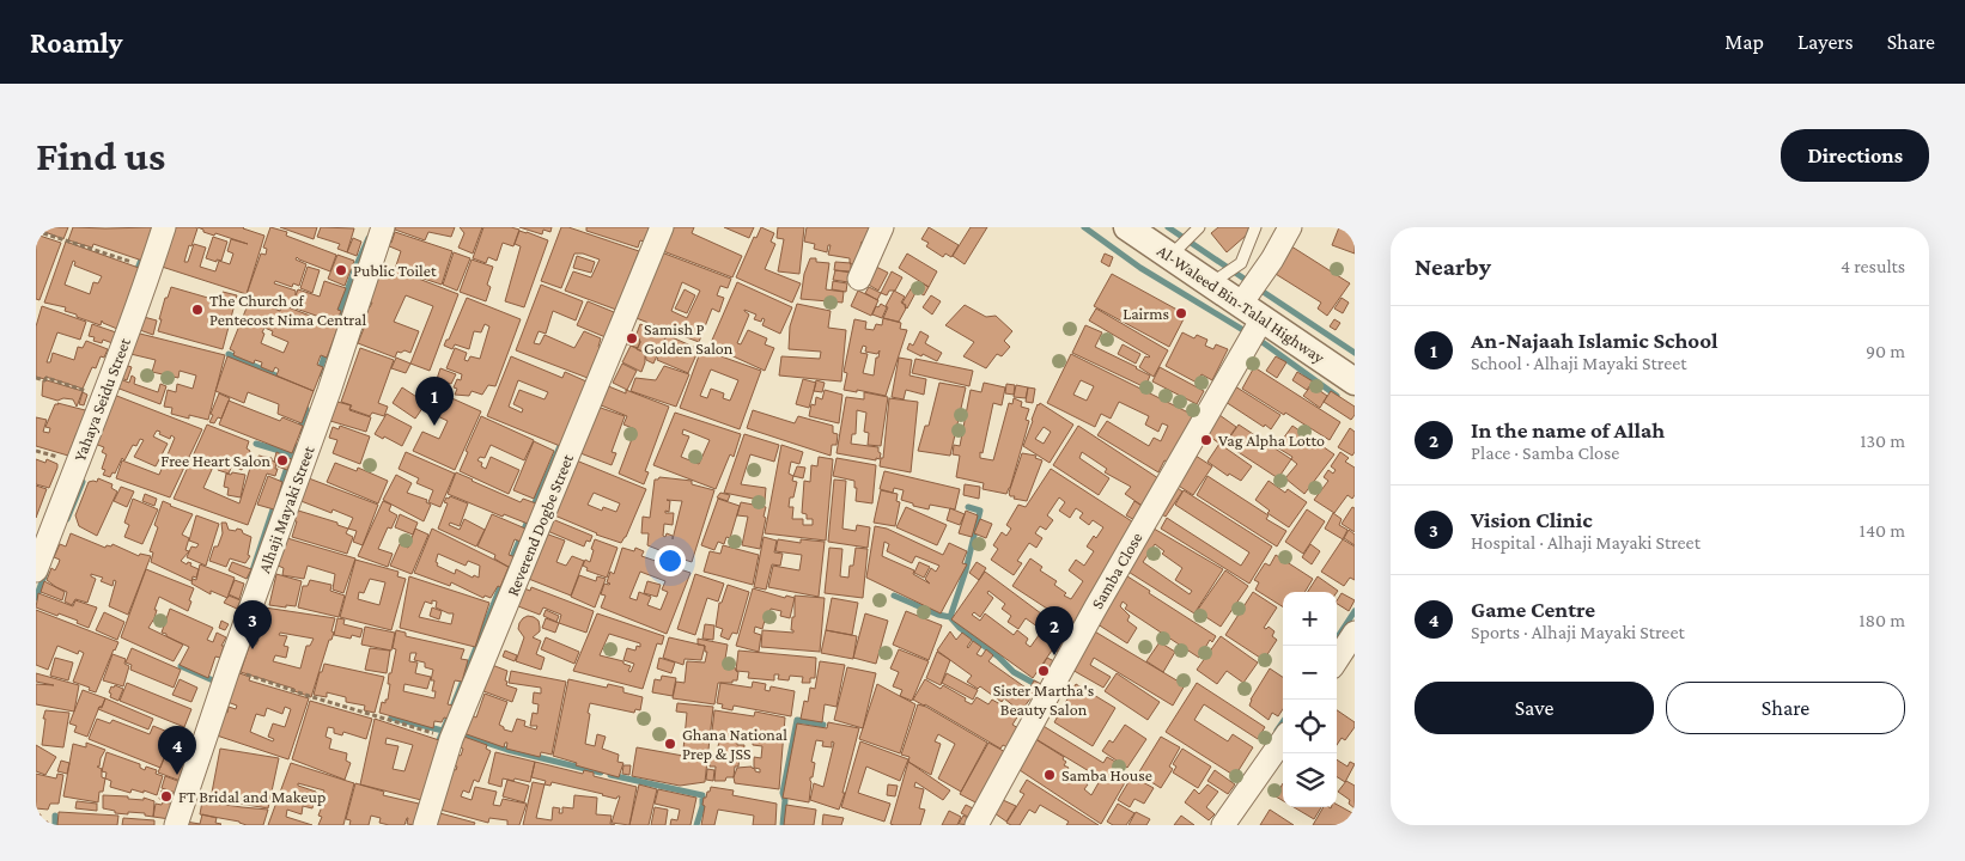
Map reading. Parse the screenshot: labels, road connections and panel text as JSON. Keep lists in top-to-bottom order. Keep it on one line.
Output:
{"streets":{"street":["Al-Waleed Bin-Talal Highway","Yahaya Seidu Street","Alhaji Mayaki Street","Reverend Dogbe Street","Samba Close"]},"crossings":[["Al-Waleed Bin-Talal Highway","Samba Close"]],"places":["Public Toilet","The Church of Pentecost Nima Central","Lairms","Samish P Golden Salon","Vag Alpha Lotto","Free Heart Salon","Sister Martha's Beauty Salon","Ghana National Prep & JSS","Samba House","FT Bridal and Makeup"],"page":{"header":"Roamly","nav":["Map","Layers","Share"],"buttons":["Directions",["Save","Share"]],"title":"Find us","heading":["Nearby","4 results"],"list":[{"mark":"1","name":"An-Najaah Islamic School","note":"School · Alhaji Mayaki Street","value":"90 m"},{"mark":"2","name":"In the name of Allah","note":"Place · Samba Close","value":"130 m"},{"mark":"3","name":"Vision Clinic","note":"Hospital · Alhaji Mayaki Street","value":"140 m"},{"mark":"4","name":"Game Centre","note":"Sports · Alhaji Mayaki Street","value":"180 m"}],"pins":["1","3","2","4"],"map_buttons":["+","−"]}}
